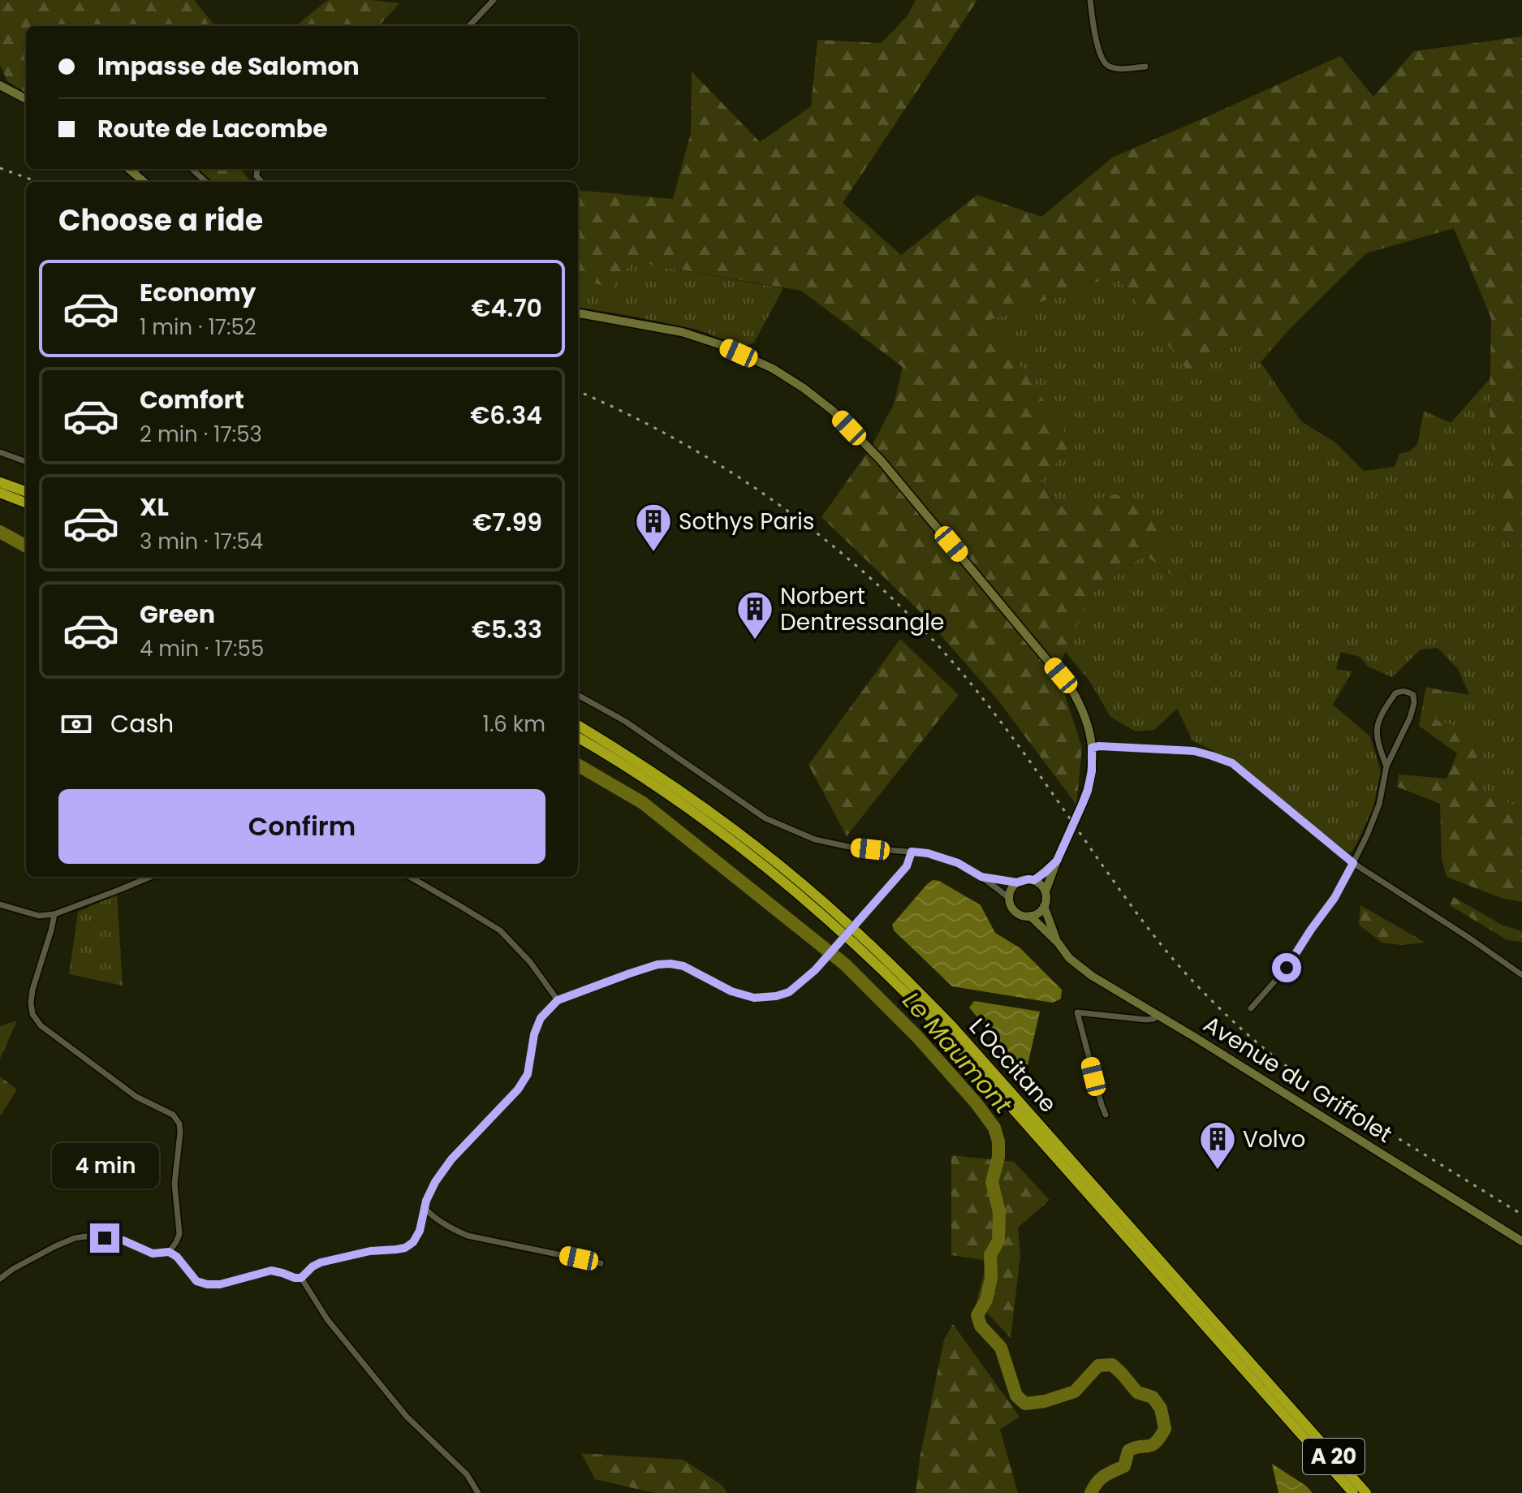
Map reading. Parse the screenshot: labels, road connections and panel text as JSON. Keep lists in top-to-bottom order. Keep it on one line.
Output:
{"streets":{"highway":["L'Occitane","A 20"],"street":["Avenue du Griffolet"]},"water":["Le Maumont"],"places":{"building":["Sothys Paris","Norbert Dentressangle","Volvo"]},"page":{"banner":["Impasse de Salomon","Route de Lacombe"],"heading":"Choose a ride","list":[{"name":"Economy","note":"1 min · 17:52","value":"€4.70"},{"name":"Comfort","note":"2 min · 17:53","value":"€6.34"},{"name":"XL","note":"3 min · 17:54","value":"€7.99"},{"name":"Green","note":"4 min · 17:55","value":"€5.33"}],"pay":["Cash","1.6 km"],"buttons":"Confirm","bubble":"4 min"}}
